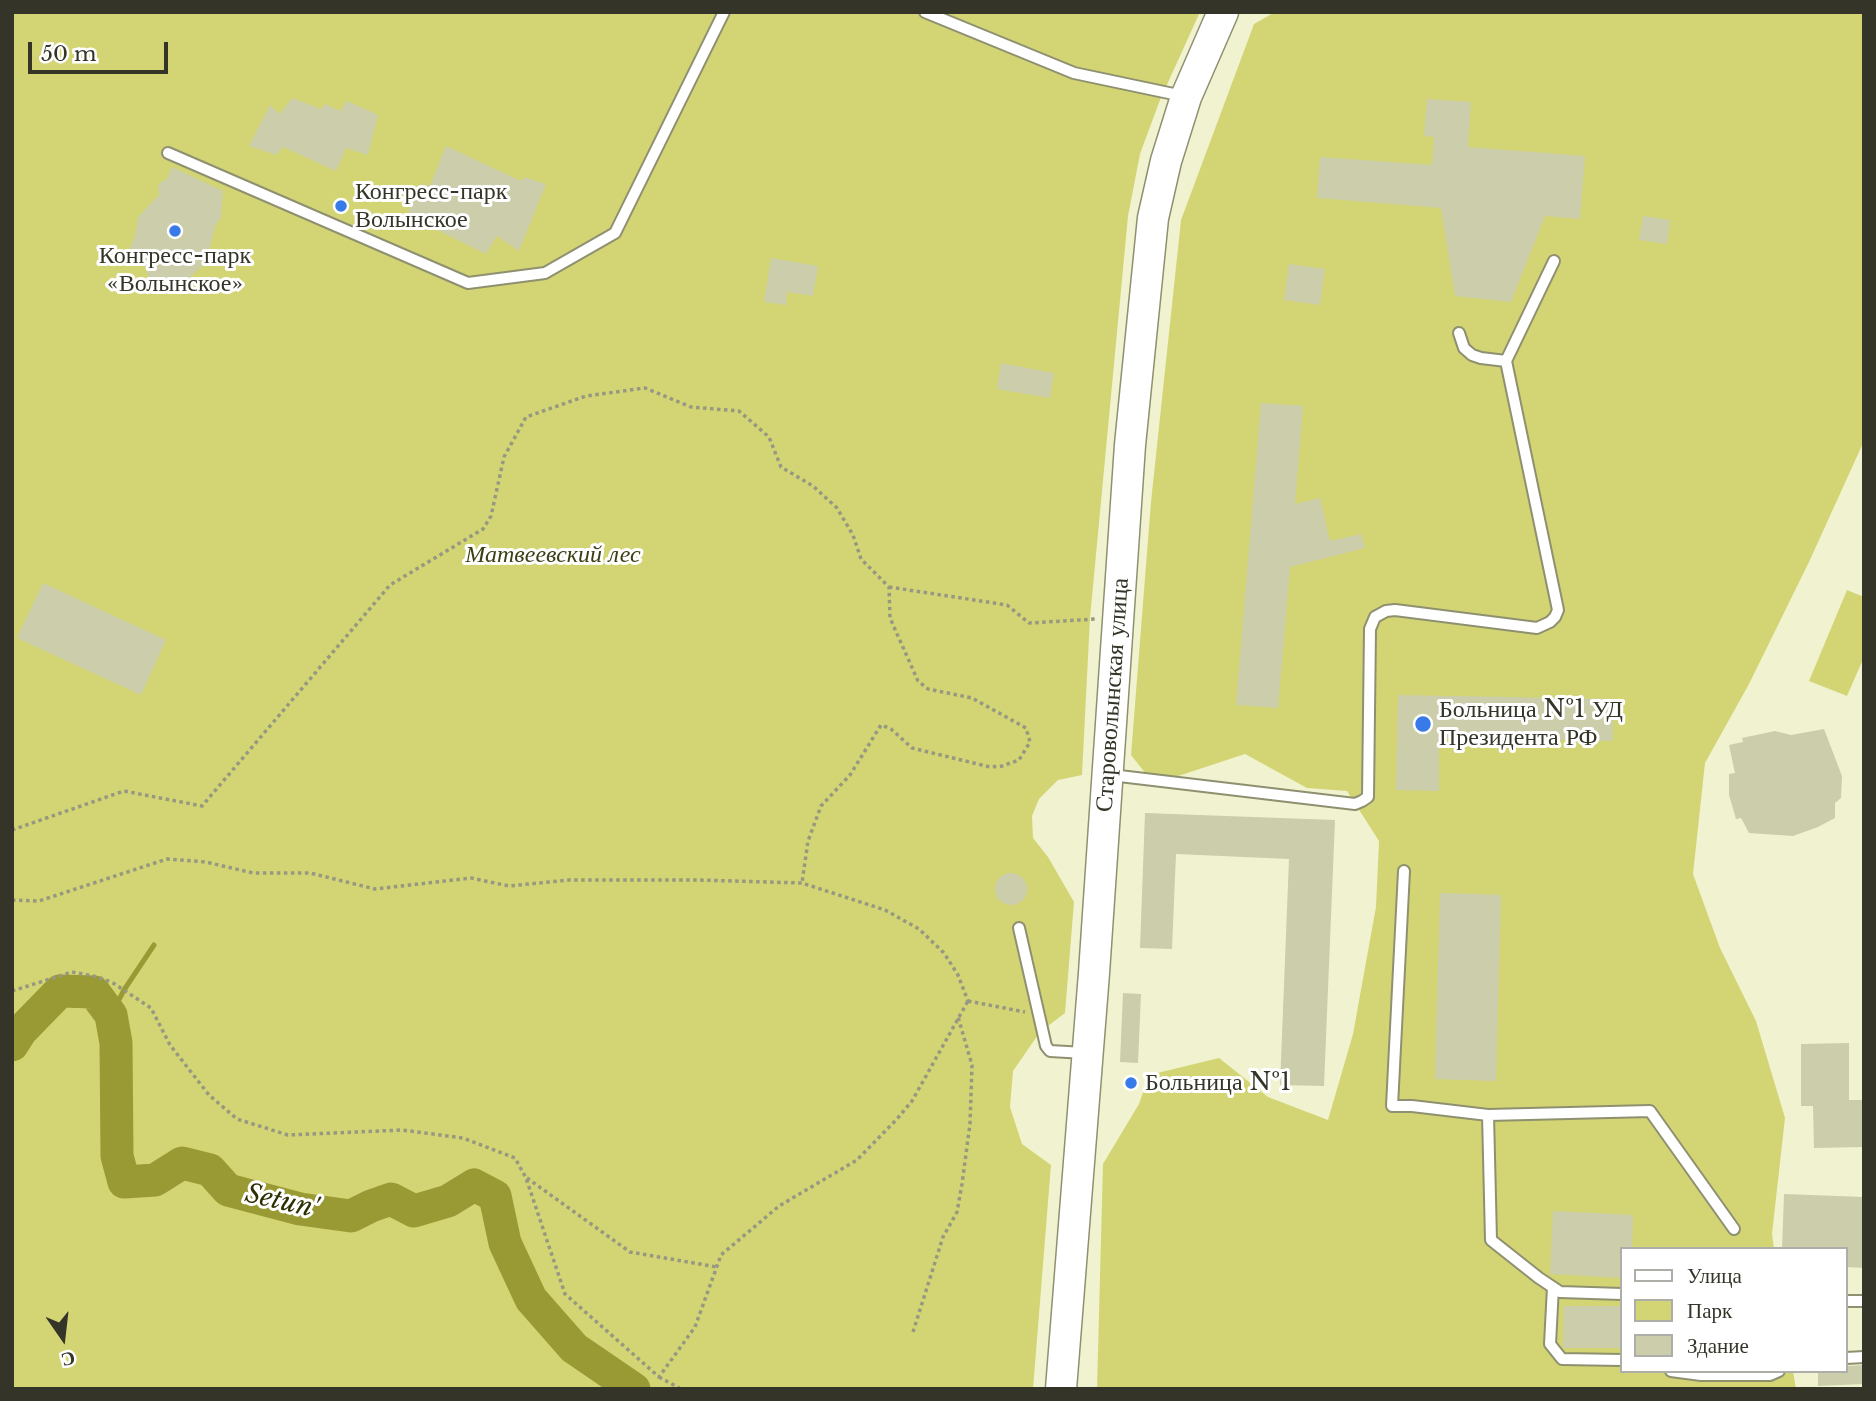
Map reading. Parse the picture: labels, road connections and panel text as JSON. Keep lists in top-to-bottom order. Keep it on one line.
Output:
{"streets":{"street":["Староволынская улица"]},"water":["Setun'"],"parks":["Матвеевский лес"],"places":["Конгресс-парк Волынское","Конгресс-парк «Волынское»","Больница №1 УД Президента РФ","Больница №1"],"legend":["Улица","Парк","Здание"],"scale_bar":"50 m","north":"bottom"}
